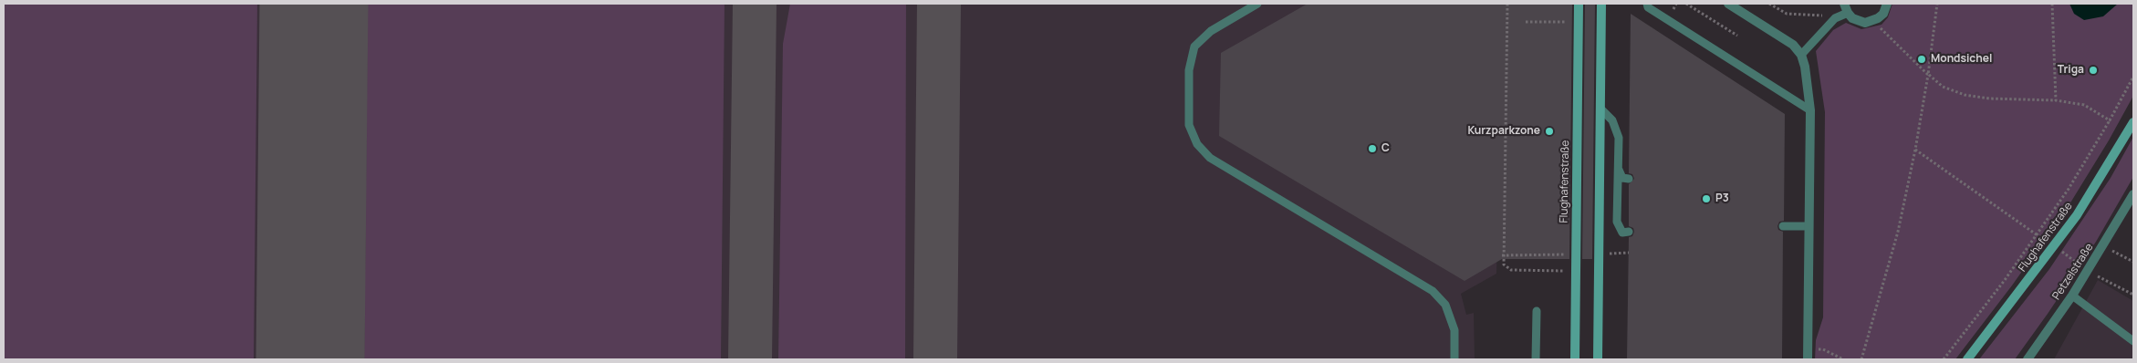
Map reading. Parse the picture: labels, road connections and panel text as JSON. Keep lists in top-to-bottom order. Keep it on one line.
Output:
{"streets":{"main road":["Flughafenstraße"],"street":["Petzelstraße"]},"places":["Mondsichel","Triga","Kurzparkzone","C","P3"]}
